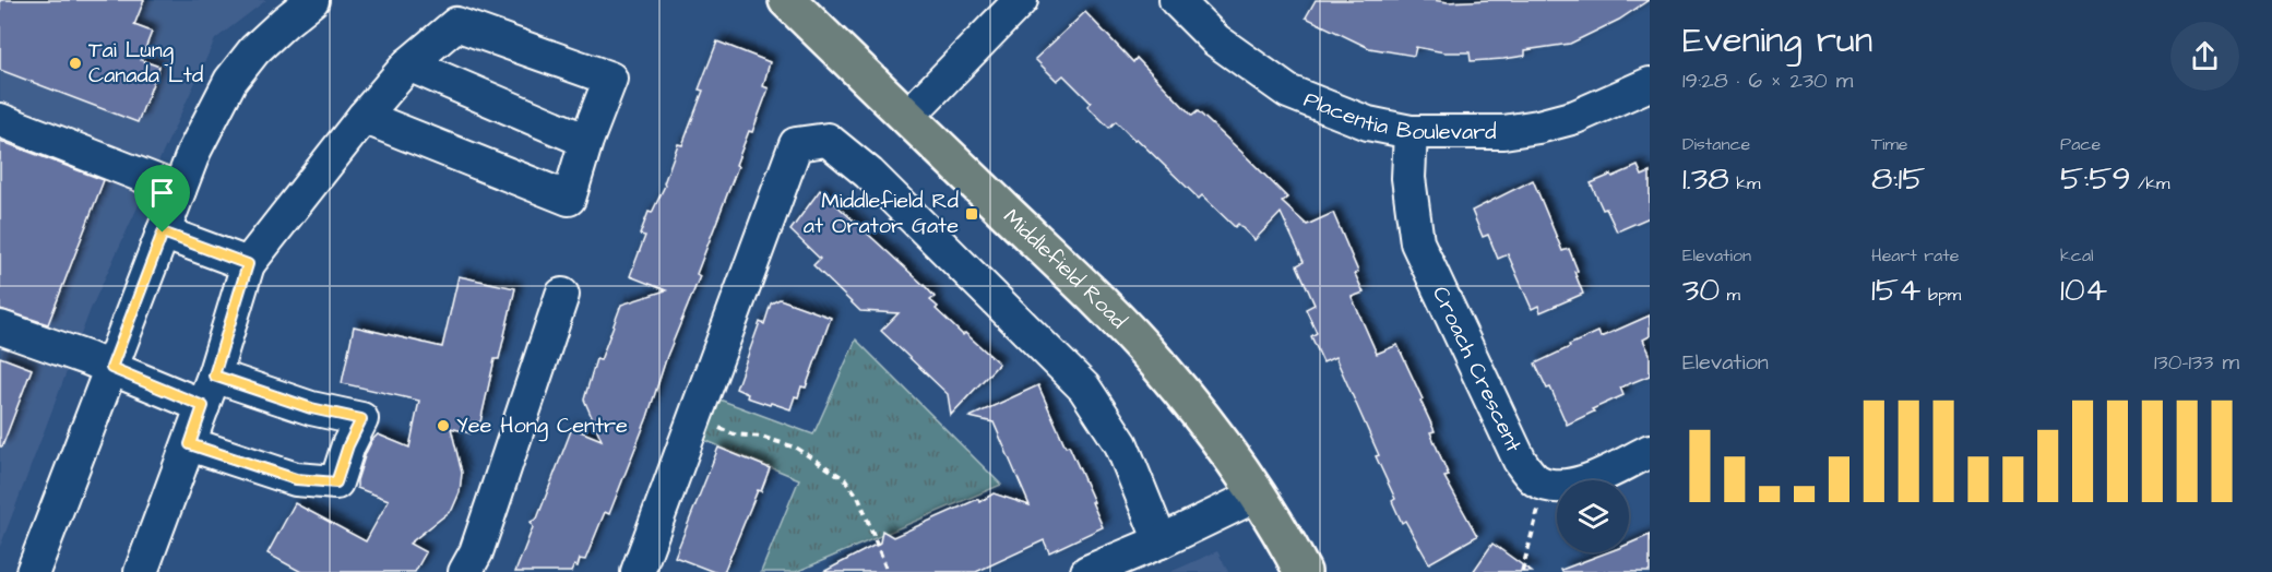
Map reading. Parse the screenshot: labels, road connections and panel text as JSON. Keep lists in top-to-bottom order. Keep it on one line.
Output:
{"streets":{"main road":["Middlefield Road"],"street":["Placentia Boulevard","Croach Crescent"]},"crossings":[["Placentia Boulevard","Croach Crescent"]],"places":{"other":["Tai Lung Canada Ltd","Yee Hong Centre"],"transit":["Middlefield Rd at Orator Gate"]},"page":{"heading":["Evening run","19:28 · 6 × 230 m"],"stats":[["Distance","1.38 km"],["Time","8:15"],["Pace","5:59 /km"],["Elevation","30 m"],["Heart rate","154 bpm"],["kcal","104"]],"chart":["Elevation","130–133 m"]}}
